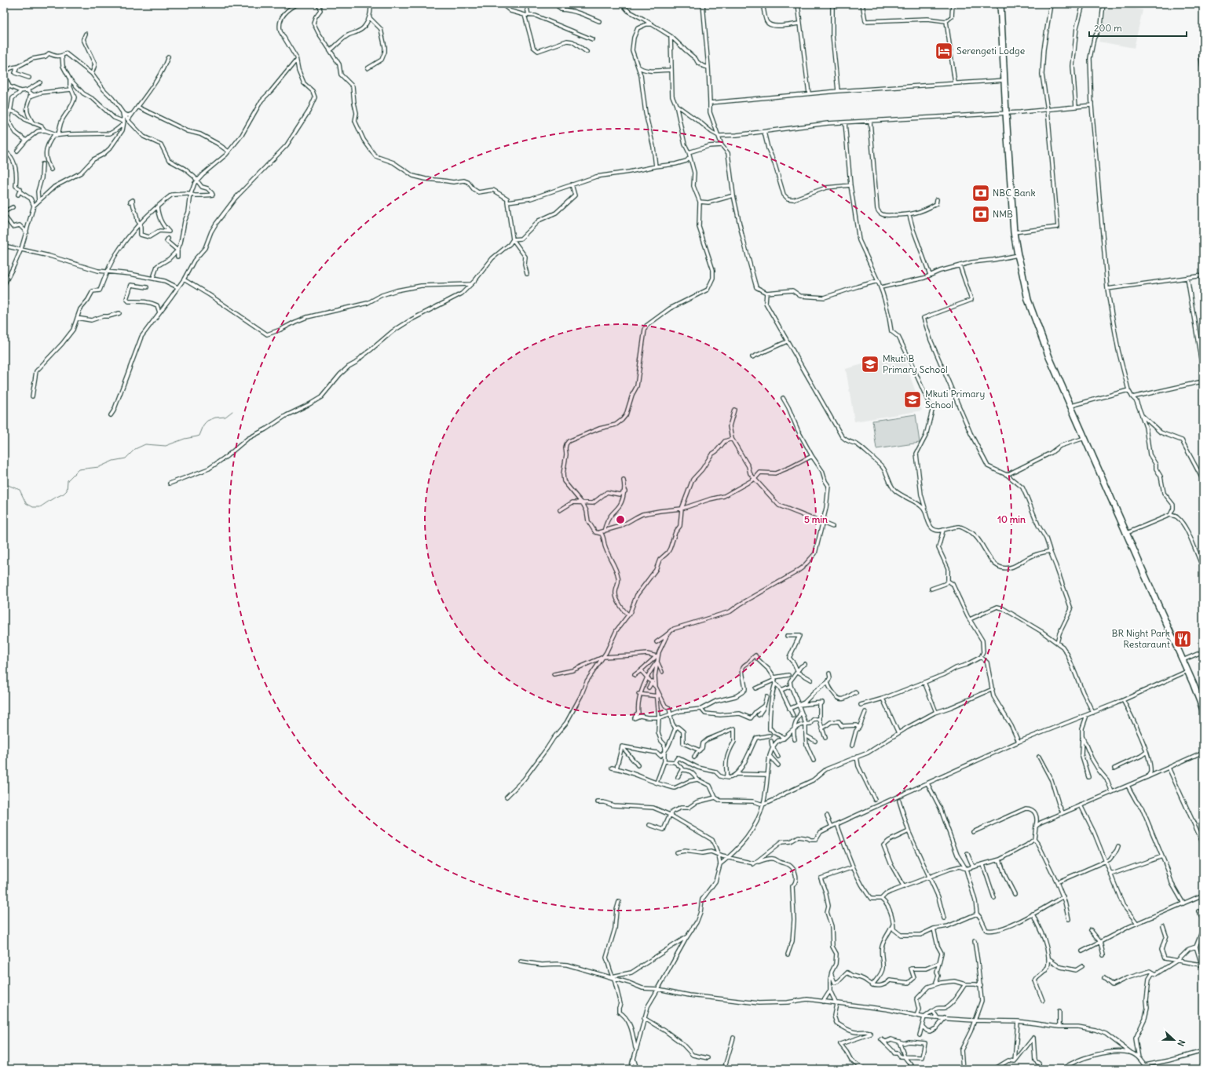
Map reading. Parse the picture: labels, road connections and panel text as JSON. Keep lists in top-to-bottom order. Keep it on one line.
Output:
{"places":{"hotel":["Serengeti Lodge"],"bank":["NBC Bank","NMB"],"school or university":["Mkuti B Primary School","Mkuti Primary School"],"restaurant":["BR Night Park Restaraunt"]},"scale_bar":"200 m","north":"right","rings":["5 min","10 min"]}
